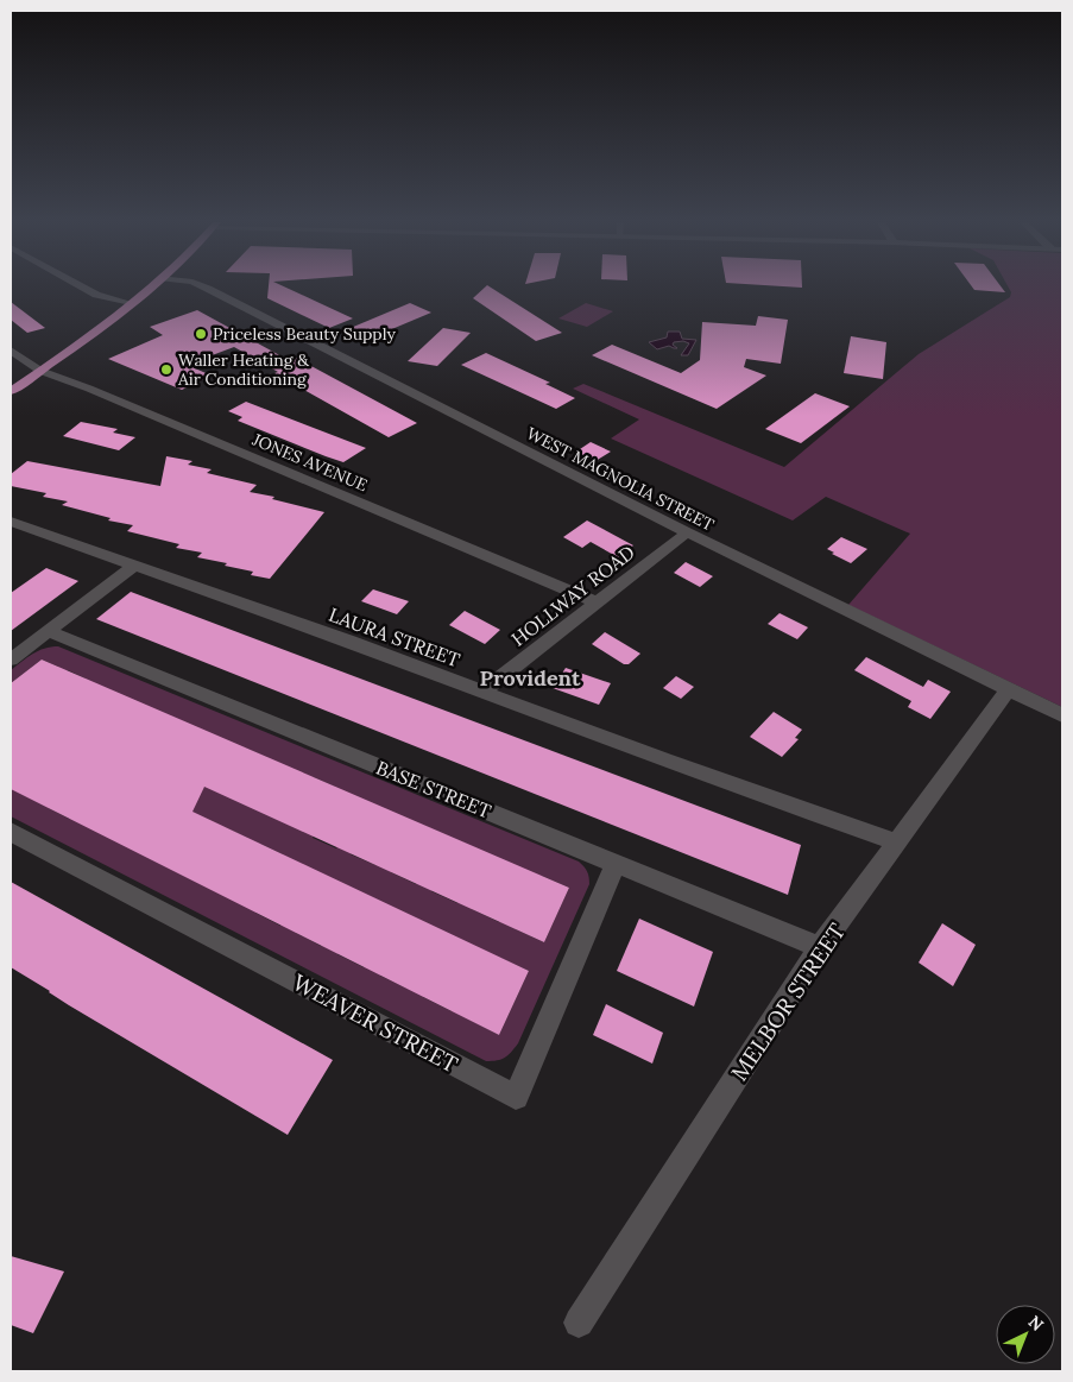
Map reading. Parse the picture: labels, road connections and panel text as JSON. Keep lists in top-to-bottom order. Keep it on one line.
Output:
{"streets":{"street":["JONES AVENUE","WEST MAGNOLIA STREET","HOLLWAY ROAD","LAURA STREET","BASE STREET","MELBOR STREET","WEAVER STREET"]},"crossings":[["JONES AVENUE","HOLLWAY ROAD"],["WEST MAGNOLIA STREET","HOLLWAY ROAD"],["WEST MAGNOLIA STREET","MELBOR STREET"],["HOLLWAY ROAD","LAURA STREET"],["LAURA STREET","MELBOR STREET"],["BASE STREET","MELBOR STREET"],["BASE STREET","WEAVER STREET"]],"districts":["Provident"],"places":["Priceless Beauty Supply","Waller Heating & Air Conditioning"],"north":"top right"}
